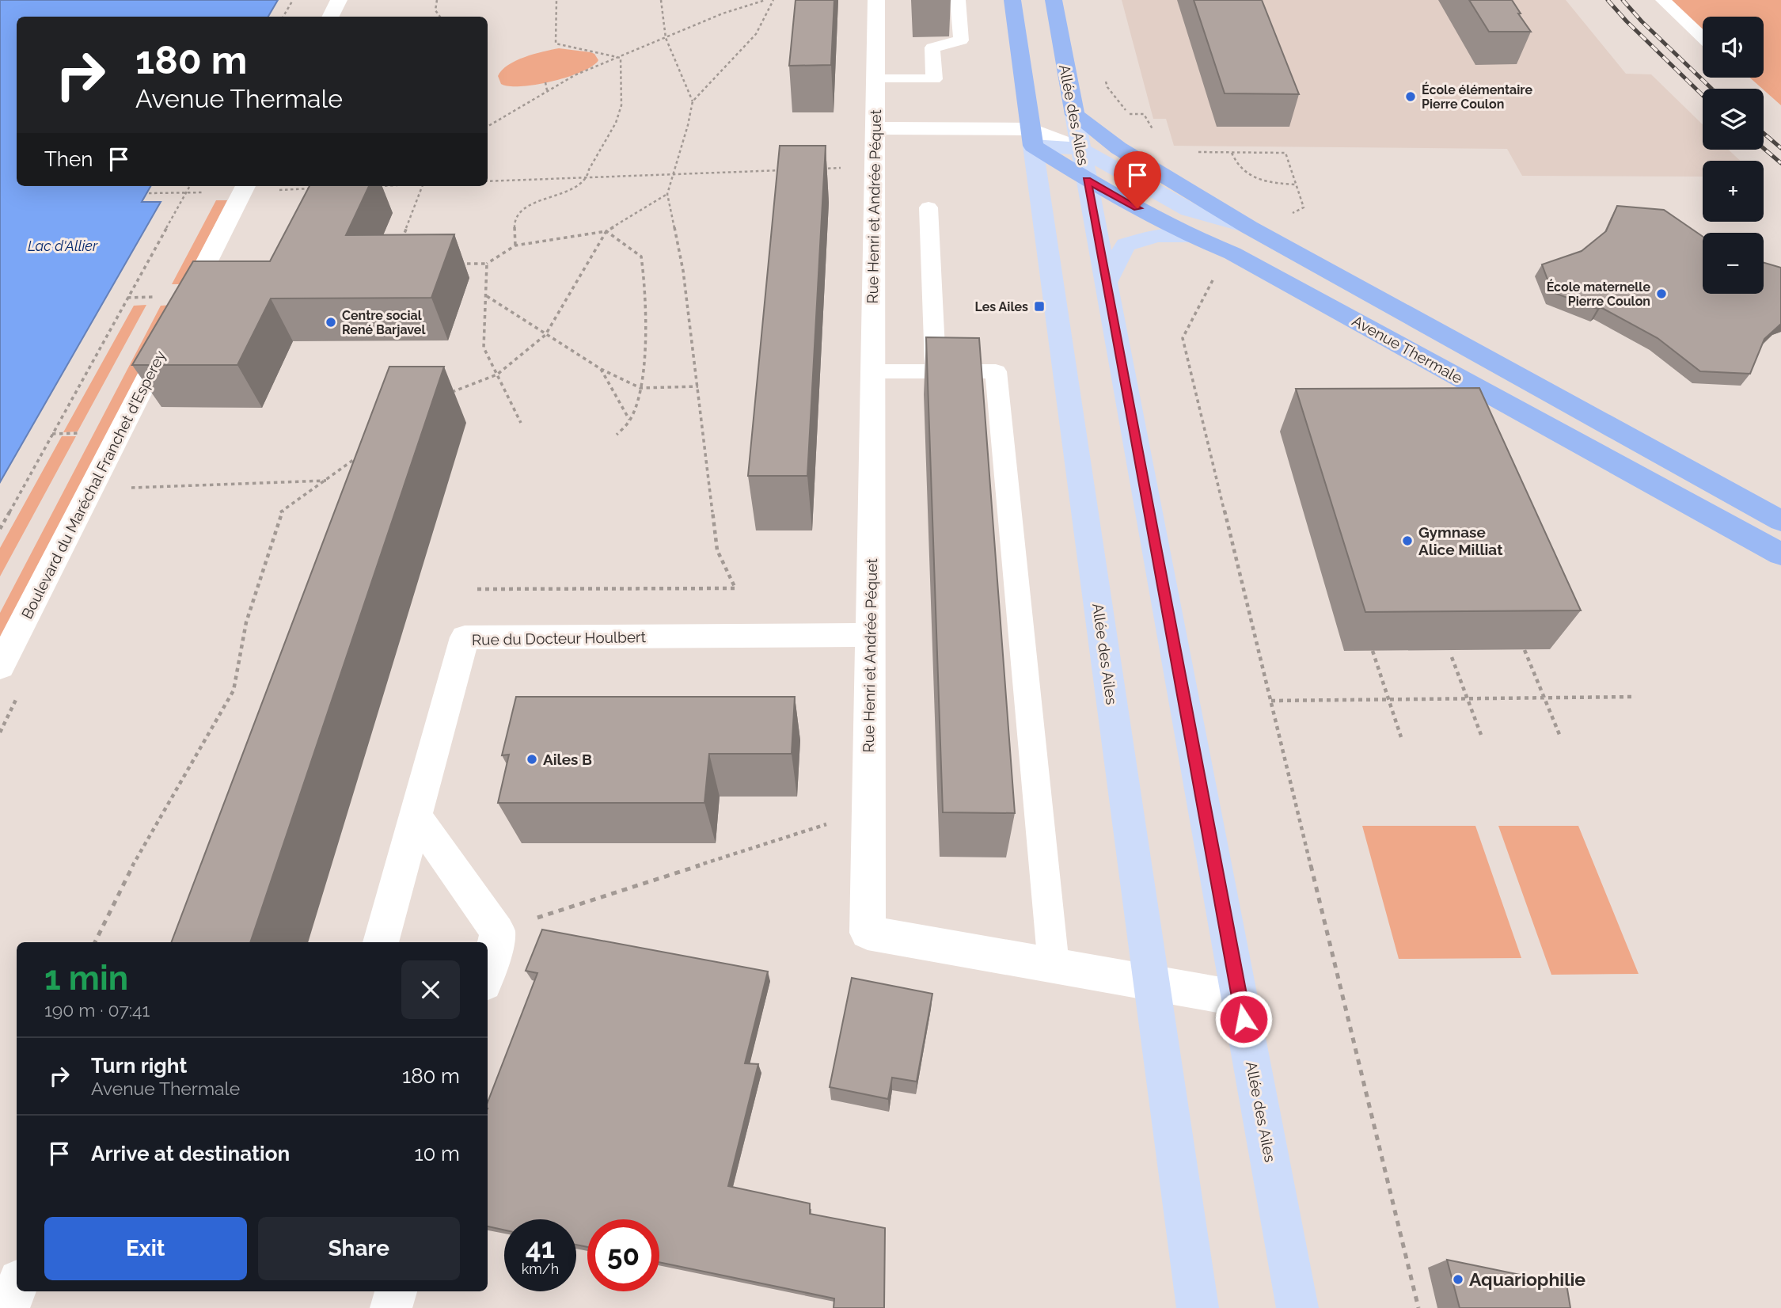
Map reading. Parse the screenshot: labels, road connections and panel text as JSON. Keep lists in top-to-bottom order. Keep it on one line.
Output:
{"streets":{"main road":["Allée des Ailes","Avenue Thermale"],"street":["Rue Henri et Andrée Péquet","Boulevard du Maréchal Franchet d'Esperey","Rue du Docteur Houlbert"]},"crossings":[["Allée des Ailes","Rue Henri et Andrée Péquet"],["Allée des Ailes","Avenue Thermale"],["Rue Henri et Andrée Péquet","Rue du Docteur Houlbert"]],"water":["Lac d'Allier"],"places":{"other":["École élémentaire Pierre Coulon","École maternelle Pierre Coulon","Centre social René Barjavel","Gymnase Alice Milliat","Ailes B","Aquariophilie"],"transit":["Les Ailes"]},"page":{"map_buttons":["+","−"],"turn":["180 m","Avenue Thermale"],"then":"Then","heading":["1 min","190 m · 07:41"],"list":[{"name":"Turn right","note":"Avenue Thermale","value":"180 m"},{"name":"Arrive at destination","value":"10 m"}],"buttons":["Exit","Share"],"speed":"41 km/h","limit":"50"}}
